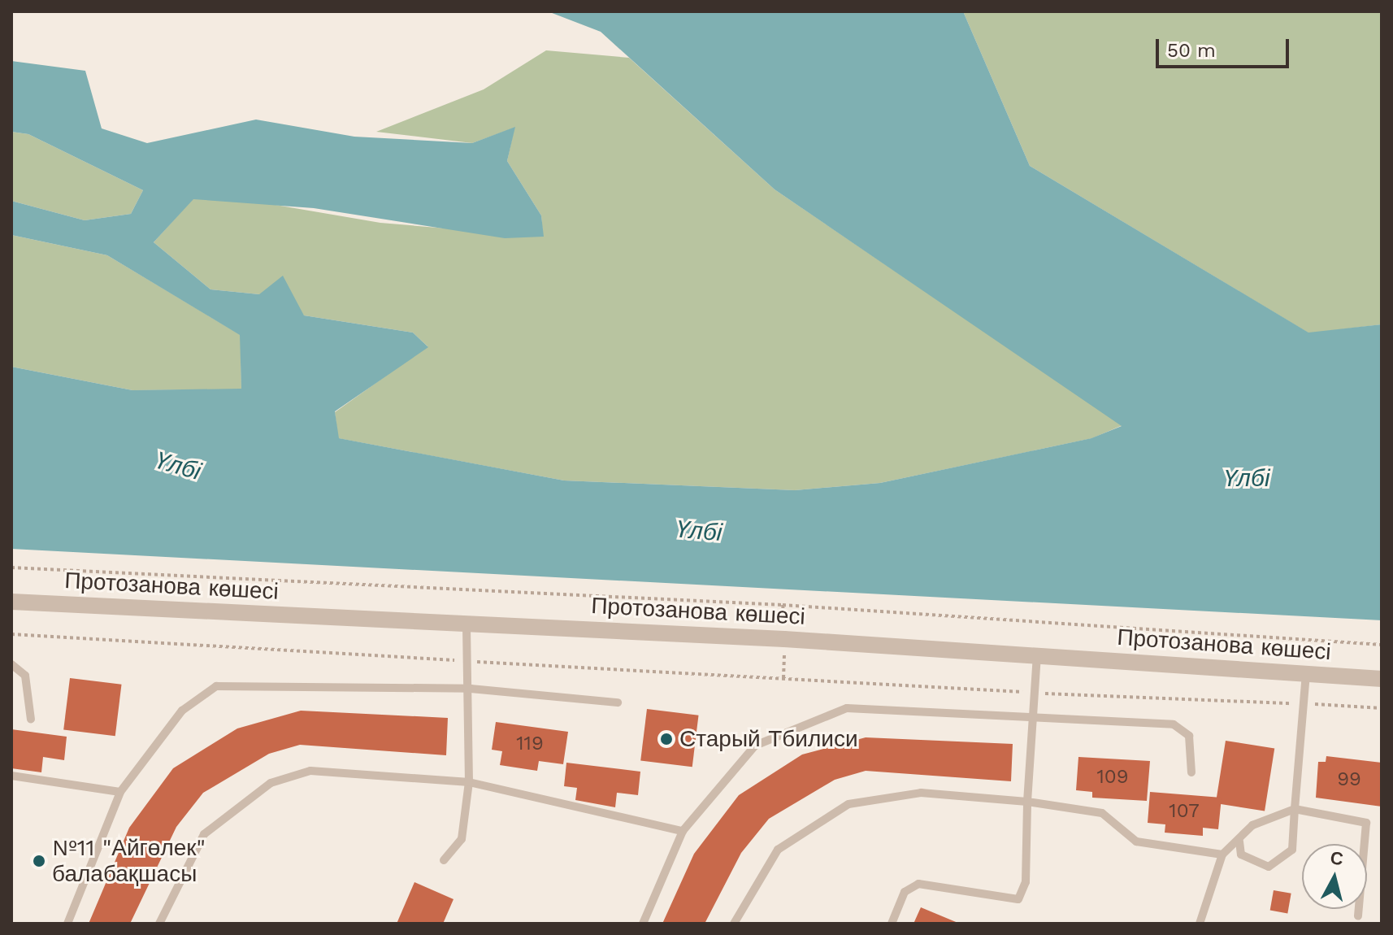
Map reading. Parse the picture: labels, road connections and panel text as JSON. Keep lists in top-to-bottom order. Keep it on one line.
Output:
{"streets":{"street":["Протозанова көшесі"]},"water":["Үлбі"],"places":["Старый Тбилиси","№11 \"Айгөлек\" балабақшасы"],"house_numbers":["119","109","99","107"],"scale_bar":"50 m","north":"top"}
